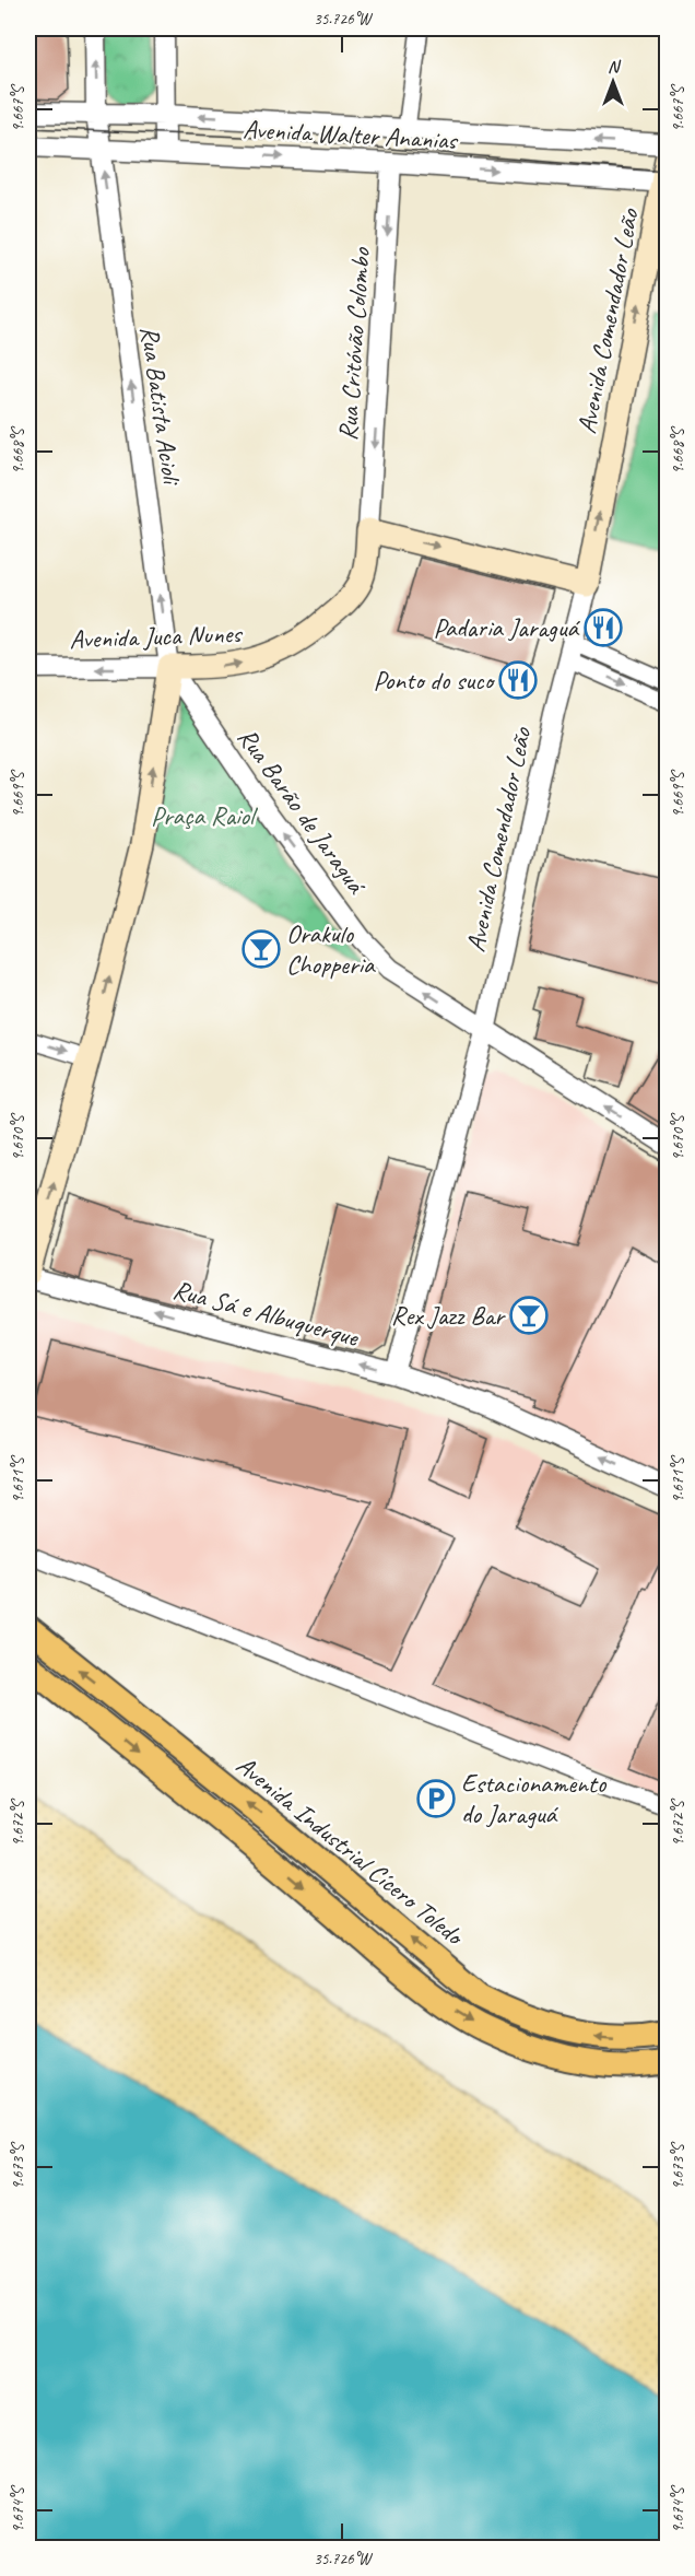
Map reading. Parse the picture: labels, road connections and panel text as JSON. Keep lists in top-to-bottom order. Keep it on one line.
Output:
{"streets":{"main road":["Avenida Comendador Leão","Avenida Juca Nunes","Avenida Industrial Cícero Toledo"],"street":["Avenida Walter Ananias","Rua Critóvão Colombo","Rua Batista Acioli","Rua Barão de Jaraguá","Rua Sá e Albuquerque"]},"crossings":[["Avenida Walter Ananias","Avenida Comendador Leão"],["Avenida Walter Ananias","Rua Critóvão Colombo"],["Avenida Walter Ananias","Rua Batista Acioli"],["Avenida Comendador Leão","Rua Barão de Jaraguá"],["Avenida Comendador Leão","Rua Sá e Albuquerque"],["Rua Critóvão Colombo","Avenida Juca Nunes"],["Rua Batista Acioli","Avenida Juca Nunes"],["Rua Batista Acioli","Rua Barão de Jaraguá"],["Avenida Juca Nunes","Rua Barão de Jaraguá"]],"one_way":["Rua Critóvão Colombo","Rua Batista Acioli","Rua Barão de Jaraguá","Rua Sá e Albuquerque"],"parks":["Praça Raiol"],"places":{"restaurant":["Padaria Jaraguá","Ponto do suco"],"bar":["Orakulo Chopperia","Rex Jazz Bar"],"parking":["Estacionamento do Jaraguá"]},"north":"top","coordinates":["35.726°W","9.667°S","9.668°S","9.669°S","9.670°S","9.671°S","9.672°S","9.673°S","9.674°S"]}
